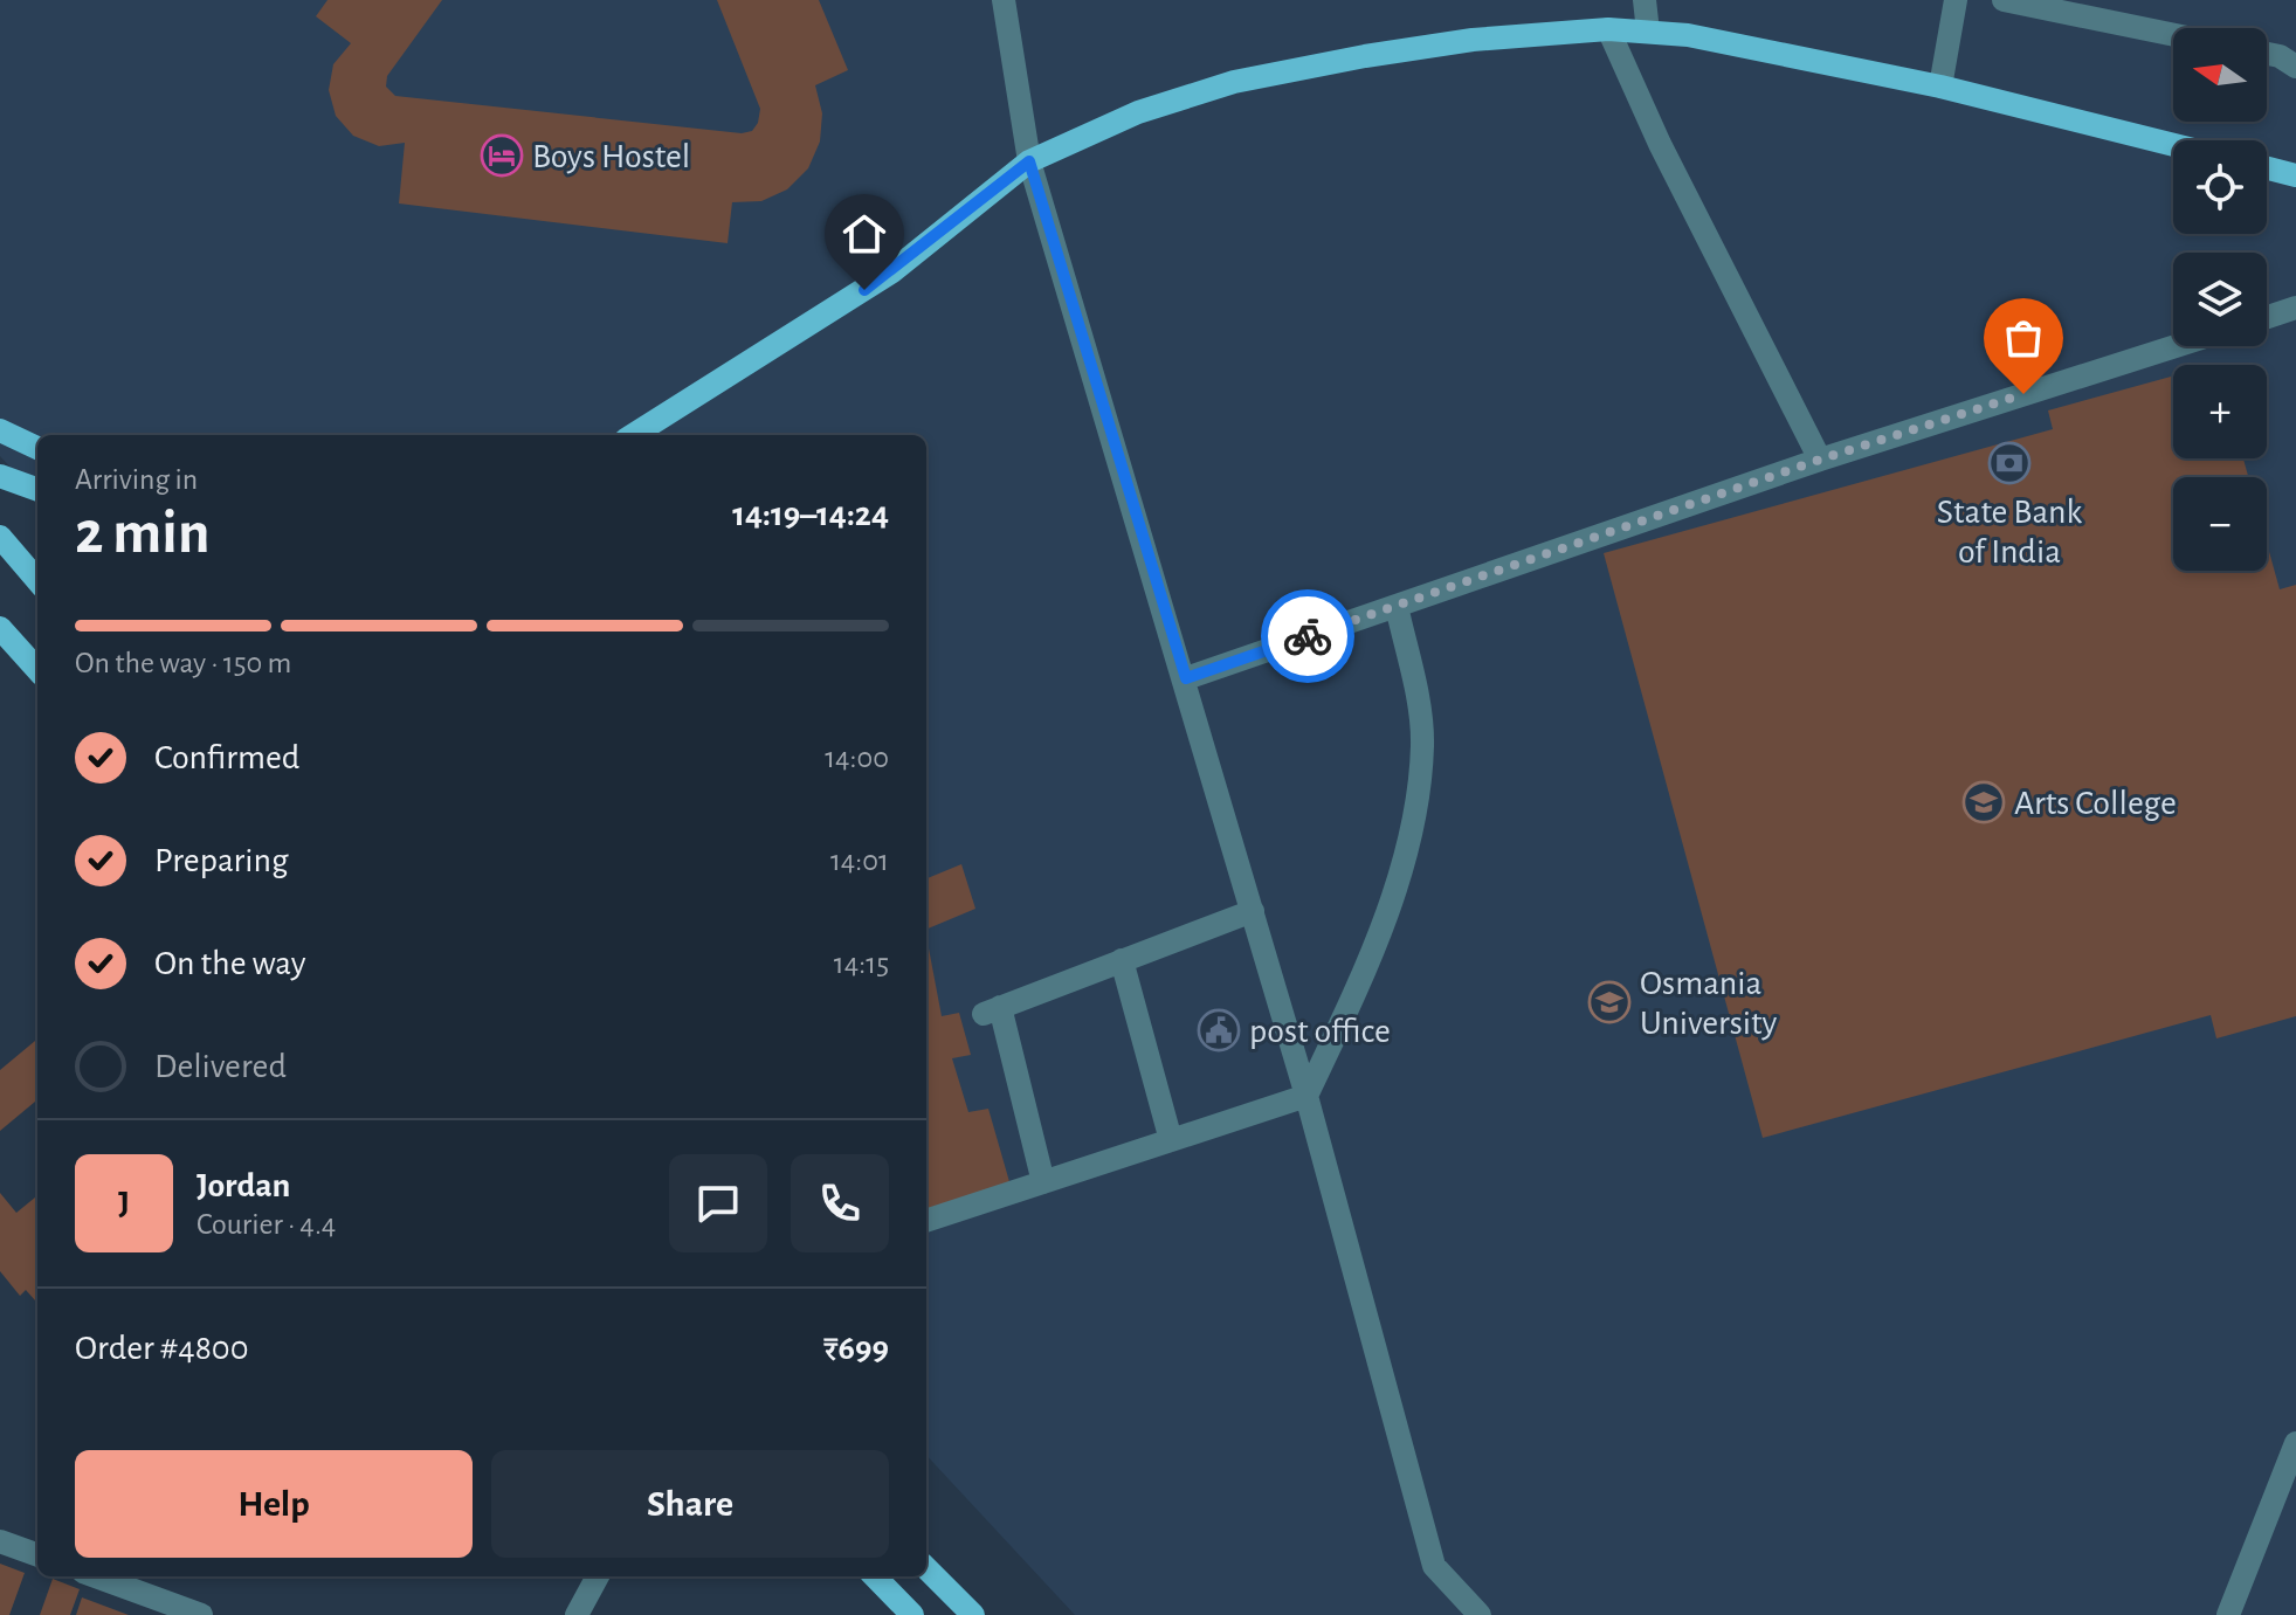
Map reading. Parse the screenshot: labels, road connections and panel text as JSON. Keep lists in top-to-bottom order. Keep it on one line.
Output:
{"places":{"hotel":["Boys Hostel"],"bank":["State Bank of India"],"school or university":["Arts College","Osmania University"],"public building":["post office"]},"north":"left","page":{"map_buttons":["+","−"],"heading":["2 min","Arriving in","14:19–14:24"],"panel":["Jordan","Courier · 4.4","Order #4800","₹699"],"bar":"On the way · 150 m","list":[["Confirmed","14:00"],["Preparing","14:01"],["On the way","14:15"],"Delivered"],"round":"J","buttons":["Help","Share"]}}
